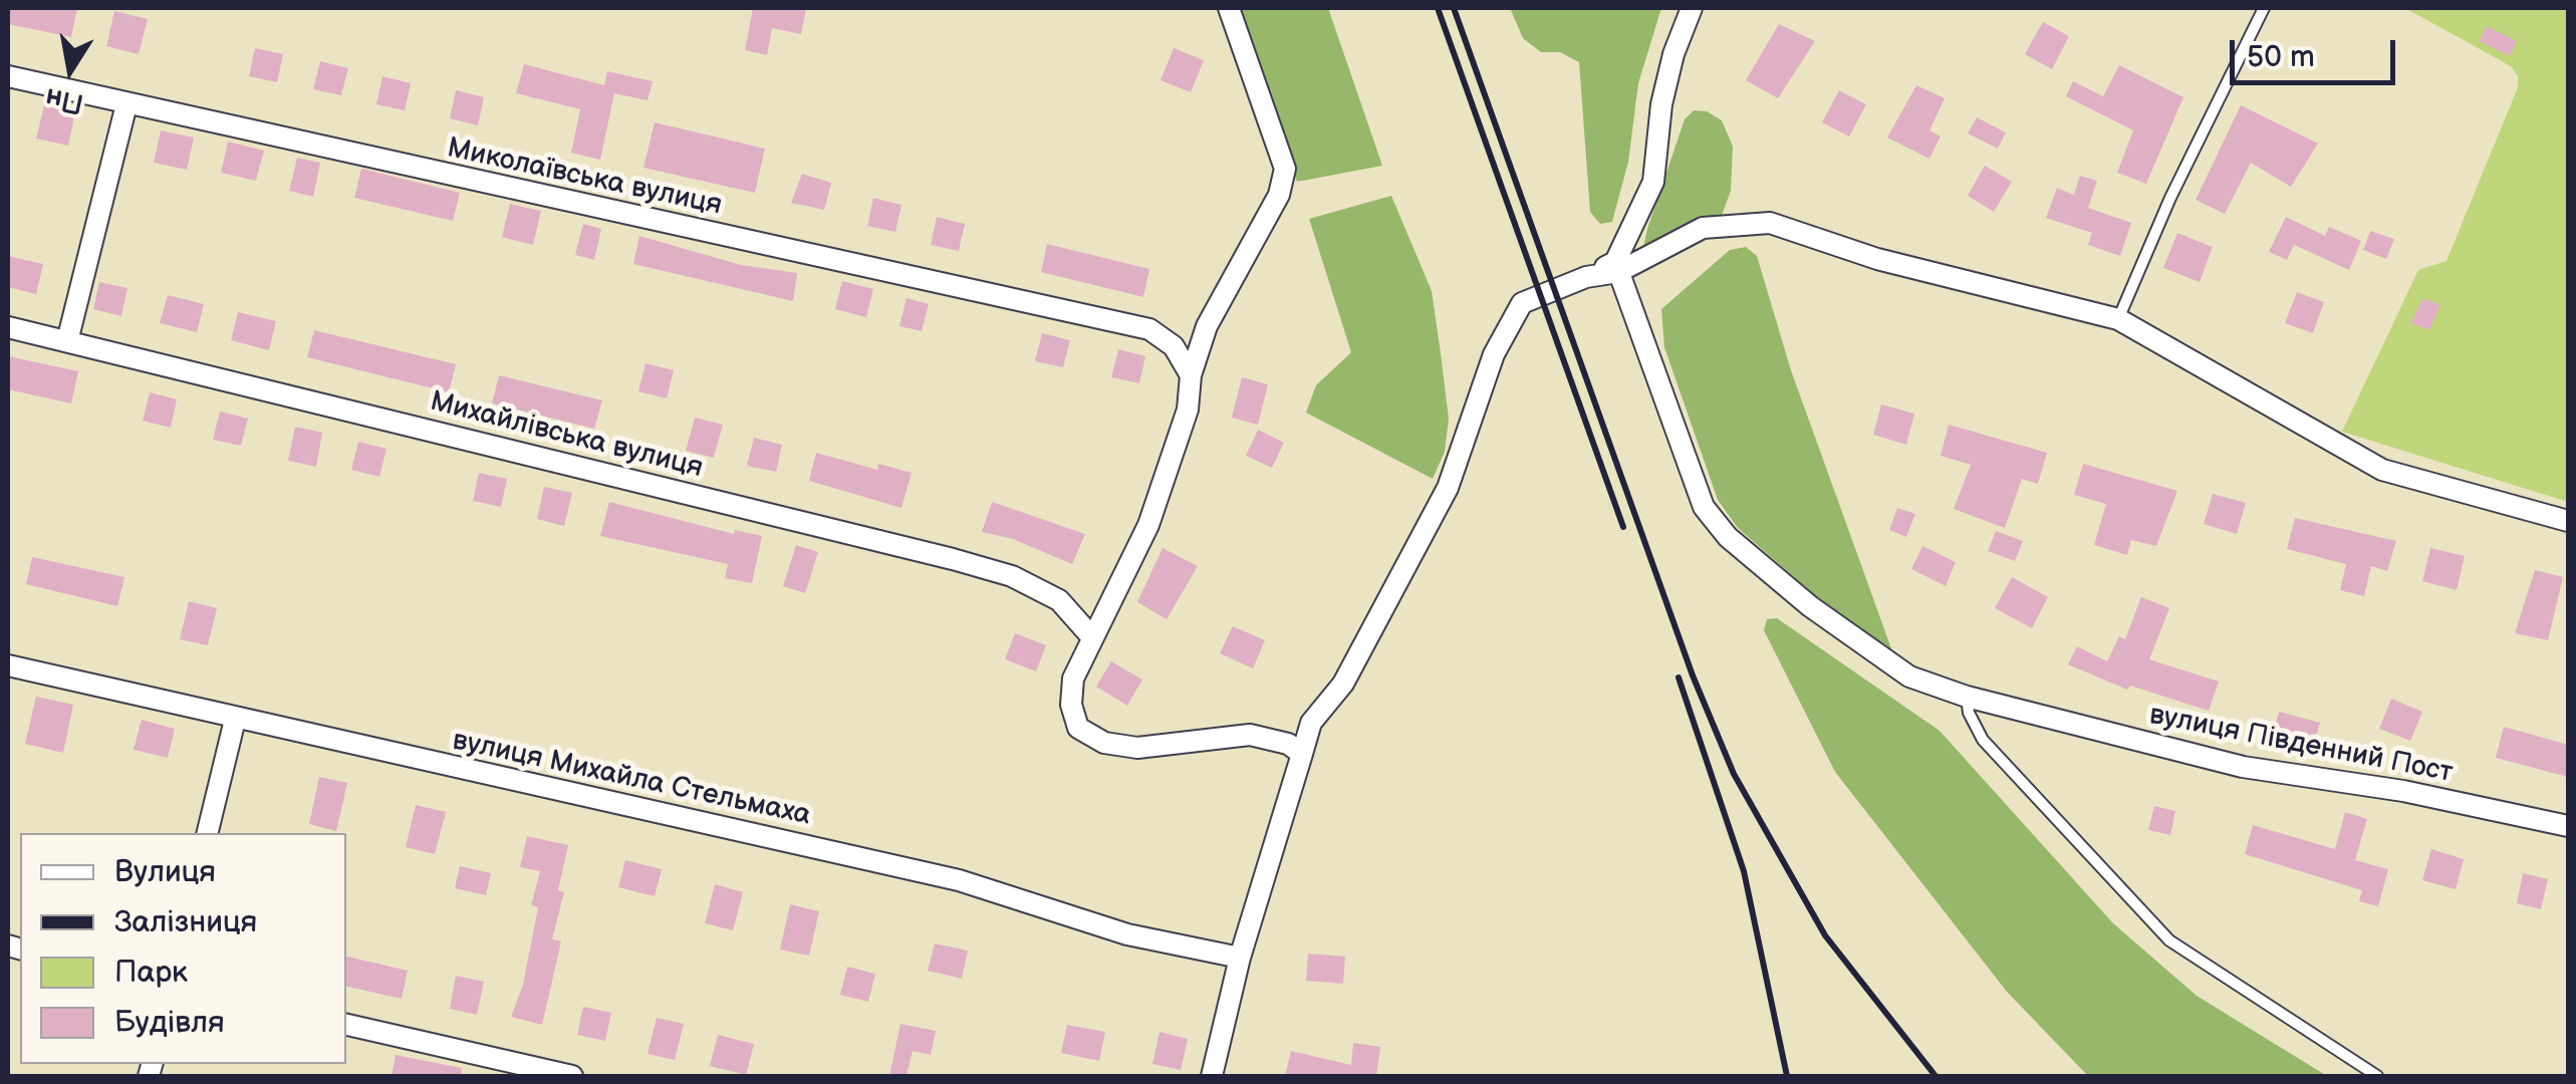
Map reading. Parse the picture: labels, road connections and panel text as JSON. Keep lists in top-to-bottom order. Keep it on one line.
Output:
{"streets":{"street":["Миколаївська вулиця","Михайлівська вулиця","вулиця Південний Пост","вулиця Михайла Стельмаха"]},"legend":["Вулиця","Залізниця","Парк","Будівля"],"scale_bar":"50 m","north":"bottom"}
